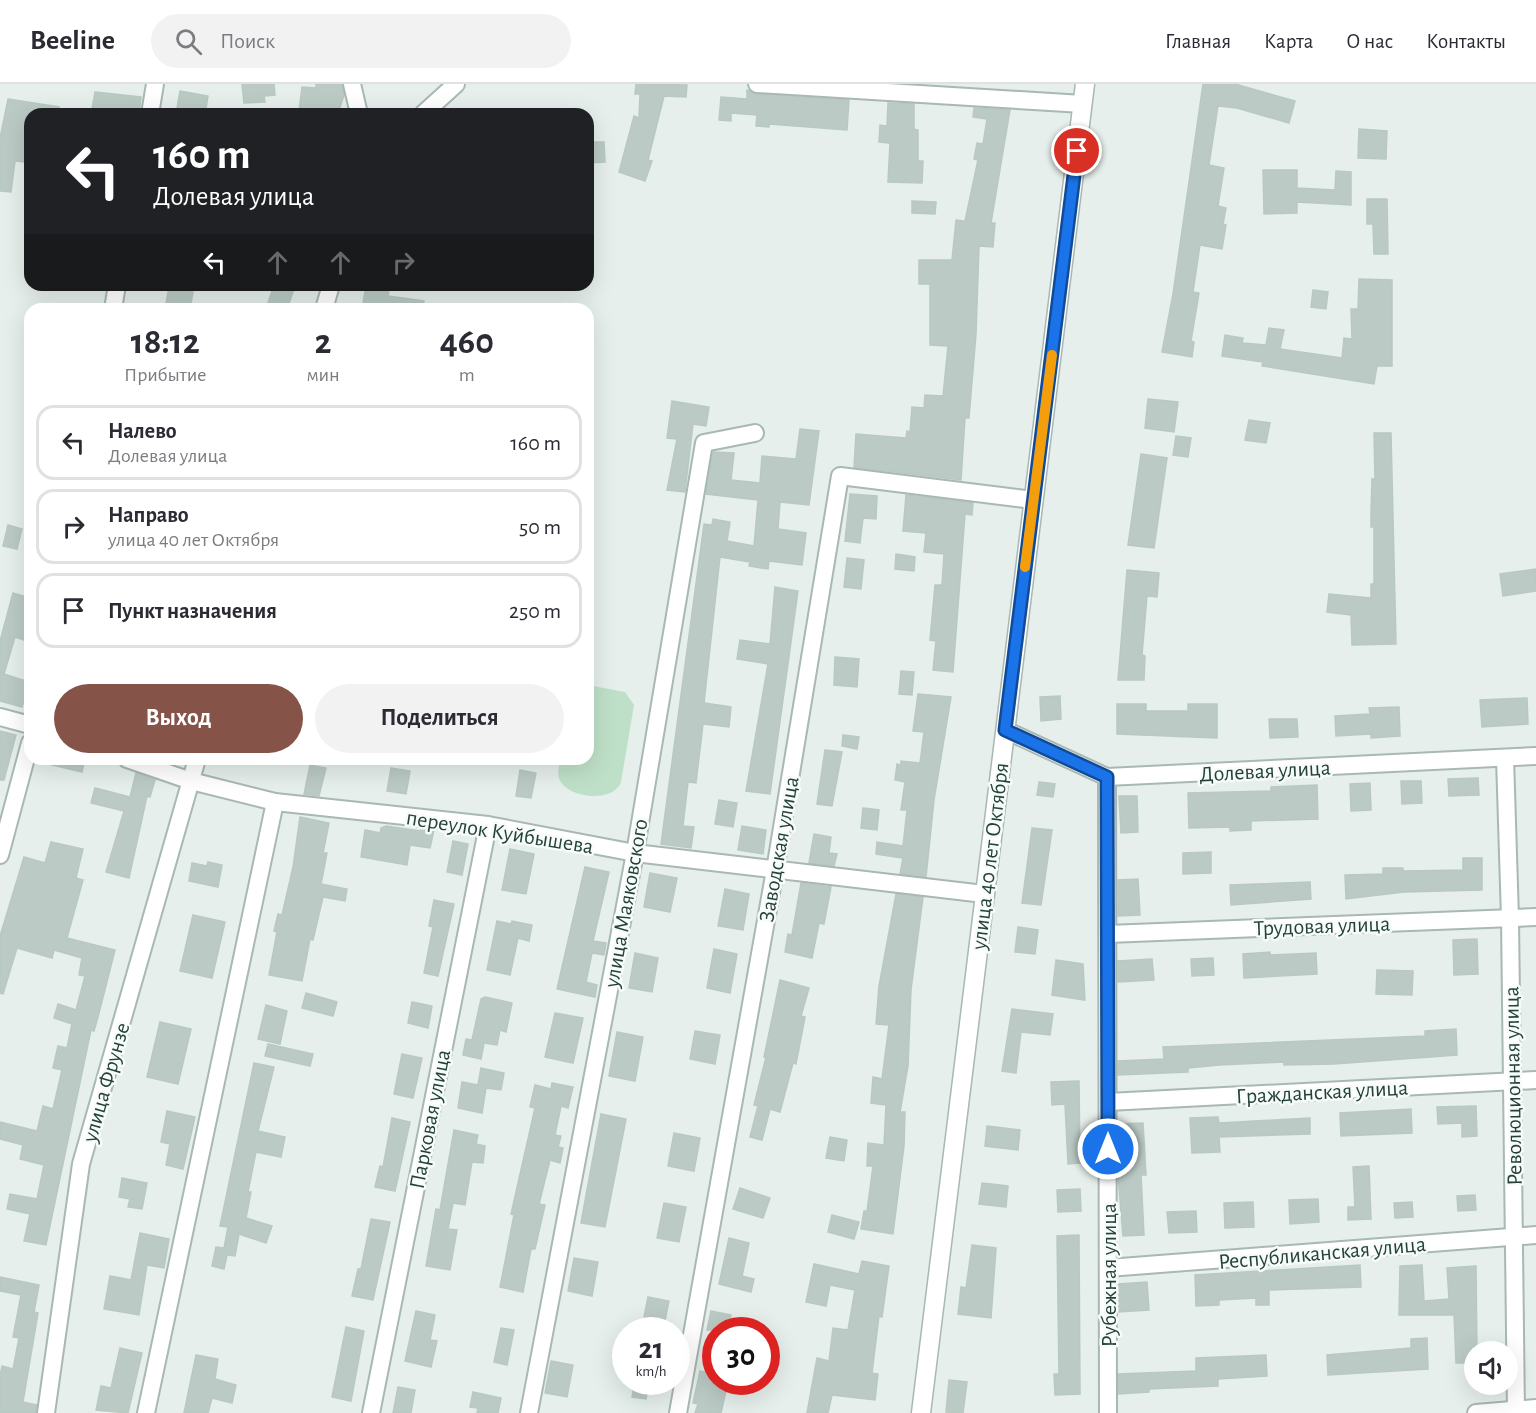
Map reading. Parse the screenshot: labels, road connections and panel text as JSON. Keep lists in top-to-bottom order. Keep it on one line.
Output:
{"streets":{"street":["Долевая улица","переулок Куйбышева","Заводская улица","улица 40 лет Октября","улица Маяковского","Трудовая улица","улица Фрунзе","Революционная улица","Гражданская улица","Парковая улица","Республиканская улица","Рубежная улица"]},"crossings":[["Долевая улица","улица 40 лет Октября"],["Долевая улица","Революционная улица"],["Долевая улица","Рубежная улица"],["переулок Куйбышева","Заводская улица"],["переулок Куйбышева","улица 40 лет Октября"],["переулок Куйбышева","улица Маяковского"],["переулок Куйбышева","улица Фрунзе"],["переулок Куйбышева","Парковая улица"],["Заводская улица","улица 40 лет Октября"],["Трудовая улица","Революционная улица"],["Трудовая улица","Рубежная улица"],["Революционная улица","Гражданская улица"],["Революционная улица","Республиканская улица"],["Гражданская улица","Рубежная улица"],["Республиканская улица","Рубежная улица"]],"page":{"header":"Beeline","search":"Поиск","nav":["Главная","Карта","О нас","Контакты"],"turn":["160 m","Долевая улица"],"eta":["18:12","Прибытие","2","мин","460","m"],"list":[{"name":"Налево","note":"Долевая улица","value":"160 m"},{"name":"Направо","note":"улица 40 лет Октября","value":"50 m"},{"name":"Пункт назначения","value":"250 m"}],"buttons":["Выход","Поделиться"],"speed":"21 km/h","limit":"30"}}
